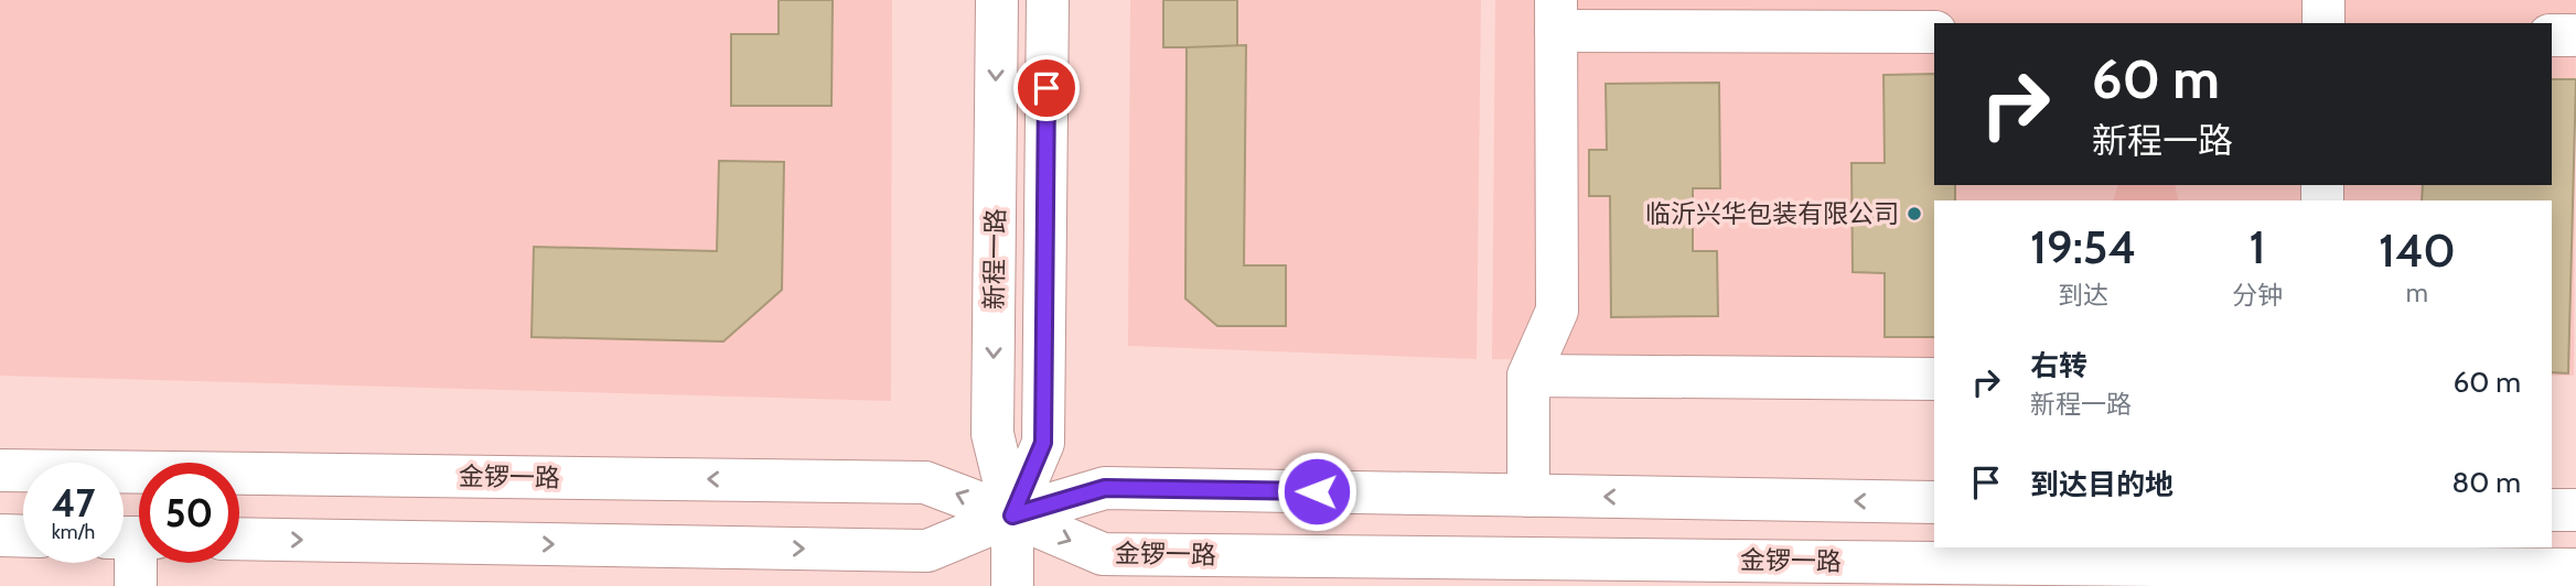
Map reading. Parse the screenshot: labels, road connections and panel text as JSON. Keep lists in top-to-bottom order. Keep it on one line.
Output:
{"streets":{"main road":["新程一路","金锣一路"]},"crossings":[["新程一路","金锣一路"]],"places":["临沂兴华包装有限公司"],"page":{"turn":["60 m","新程一路"],"eta":["19:54","到达","1","分钟","140","m"],"list":[{"name":"右转","note":"新程一路","value":"60 m"},{"name":"到达目的地","value":"80 m"}],"speed":"47 km/h","limit":"50"}}
